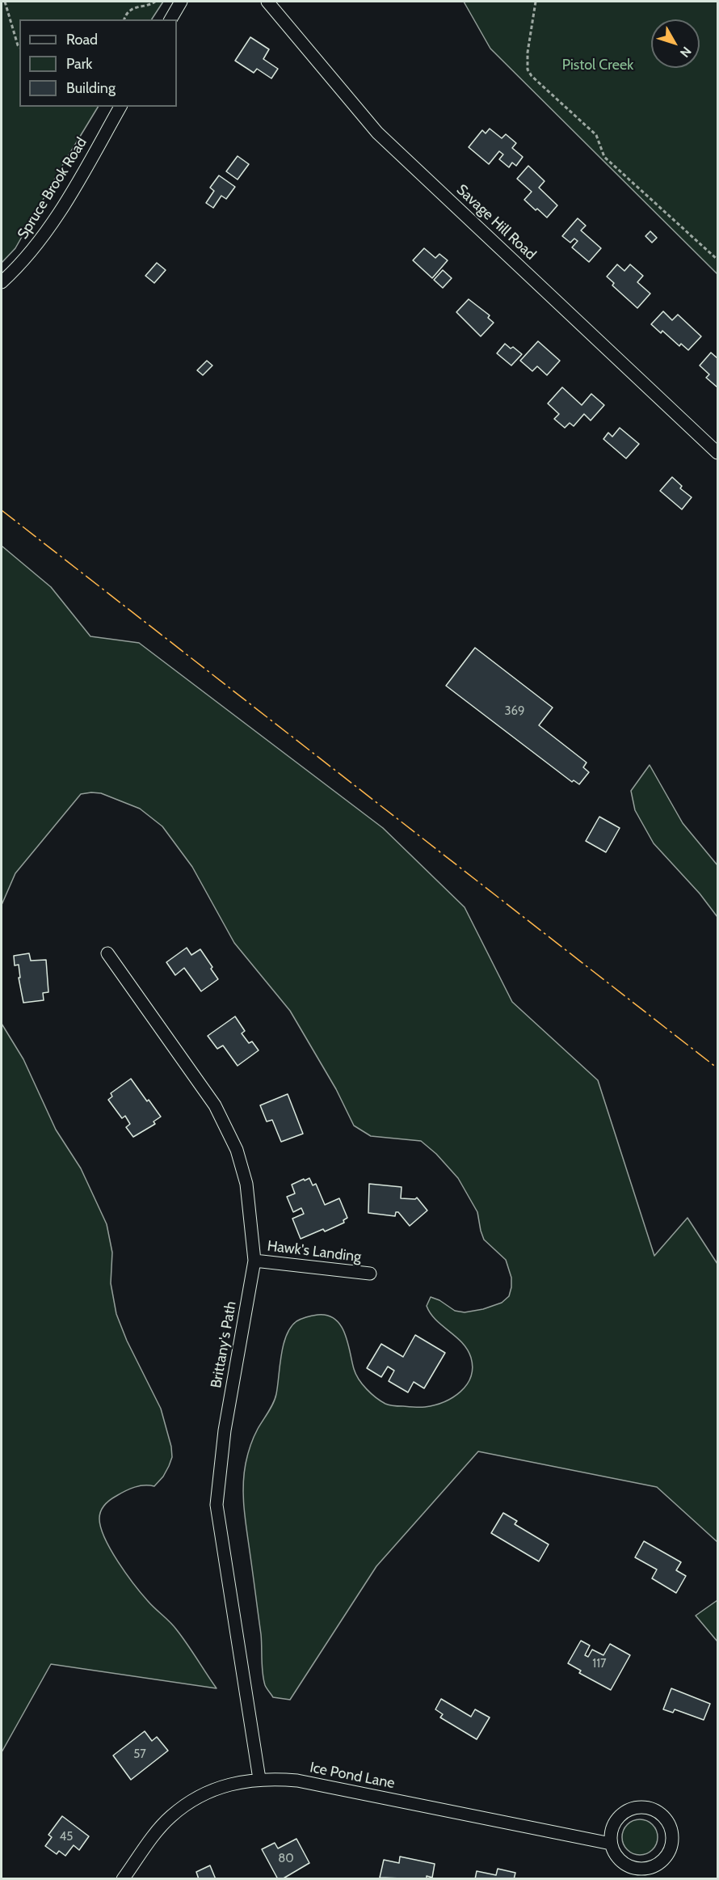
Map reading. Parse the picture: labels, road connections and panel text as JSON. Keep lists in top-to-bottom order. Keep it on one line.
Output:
{"streets":{"street":["Spruce Brook Road","Savage Hill Road","Hawk's Landing","Brittany's Path","Ice Pond Lane"]},"crossings":[["Hawk's Landing","Brittany's Path"],["Brittany's Path","Ice Pond Lane"]],"parks":["Pistol Creek"],"house_numbers":["369","117","57","45","80"],"legend":["Road","Park","Building"],"north":"bottom right"}
